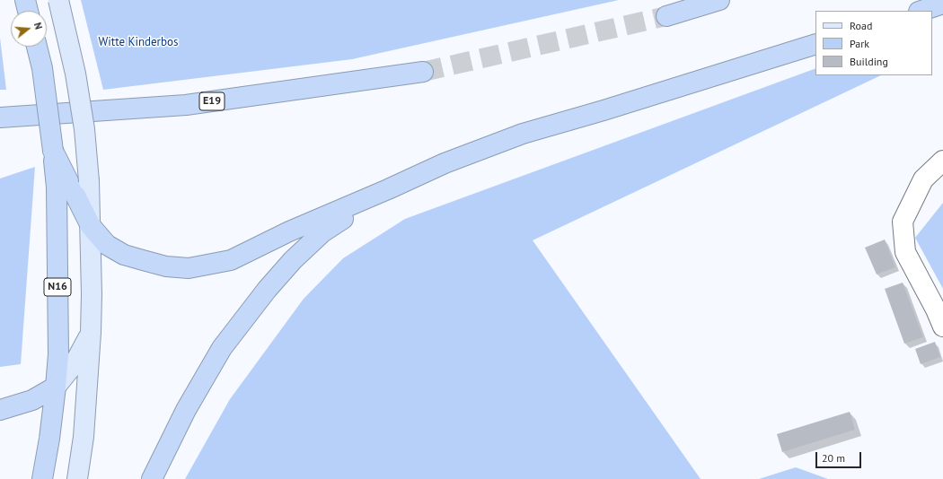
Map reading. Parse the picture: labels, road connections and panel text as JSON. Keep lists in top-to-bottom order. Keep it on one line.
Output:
{"streets":{"highway":["E19","N16"]},"parks":["Witte Kinderbos"],"legend":["Road","Park","Building"],"scale_bar":"20 m","north":"right"}
